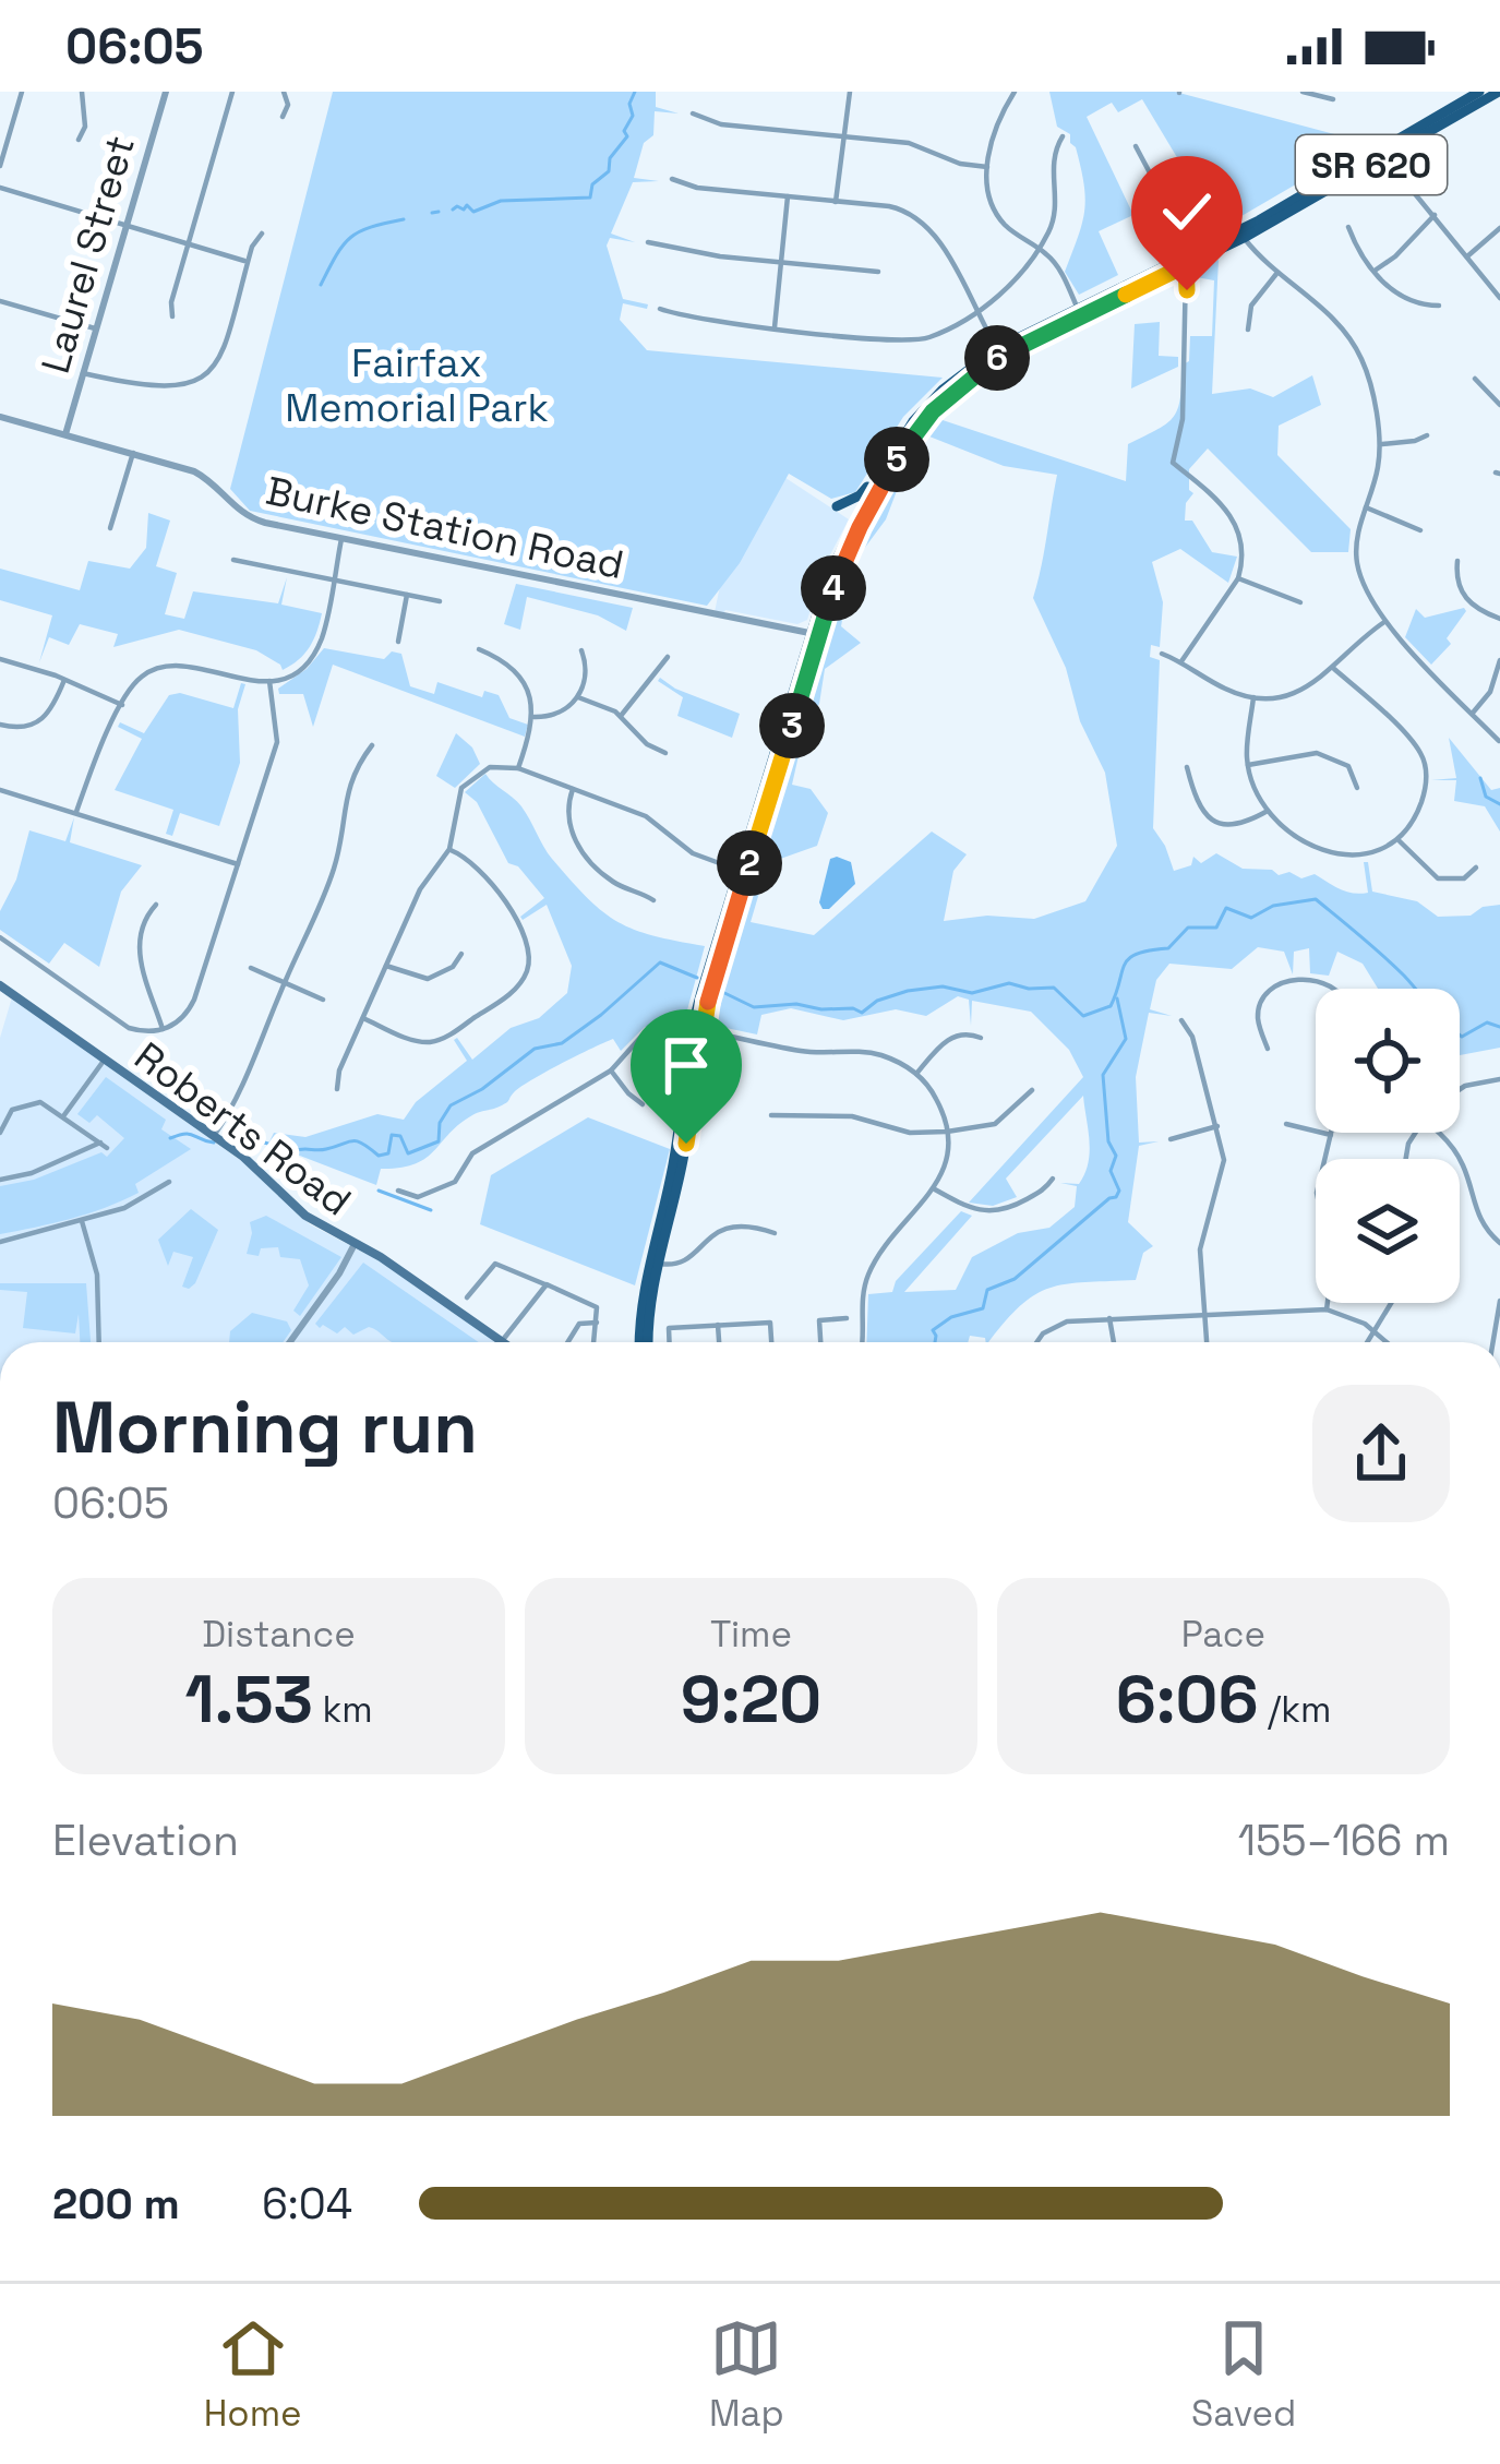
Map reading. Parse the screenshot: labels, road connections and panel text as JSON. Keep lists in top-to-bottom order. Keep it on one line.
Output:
{"streets":{"main road":["SR 620","Roberts Road"],"street":["Laurel Street","Burke Station Road"]},"crossings":[["SR 620","Burke Station Road"],["Laurel Street","Burke Station Road"]],"parks":["Fairfax Memorial Park"],"page":{"status":"06:05","pins":["6","5","4","3","2"],"heading":["Morning run","06:05"],"stats":[["Distance","1.53 km"],["Time","9:20"],["Pace","6:06 /km"]],"chart":["Elevation","155–166 m"],"list":[{"name":"200 m","note":"6:04"}],"tabs":["Home","Map","Saved"]}}
